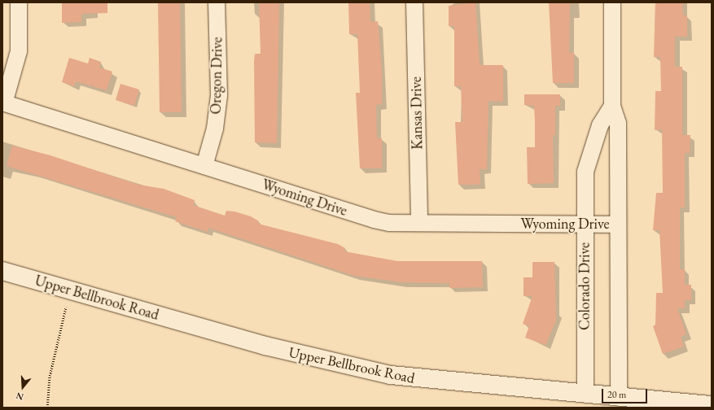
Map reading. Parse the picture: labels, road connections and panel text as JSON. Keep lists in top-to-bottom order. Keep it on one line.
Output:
{"streets":{"main road":["Upper Bellbrook Road"],"street":["Oregon Drive","Kansas Drive","Wyoming Drive","Colorado Drive"]},"crossings":[["Oregon Drive","Wyoming Drive"],["Kansas Drive","Wyoming Drive"],["Wyoming Drive","Colorado Drive"],["Colorado Drive","Upper Bellbrook Road"]],"scale_bar":"20 m","north":"bottom"}
